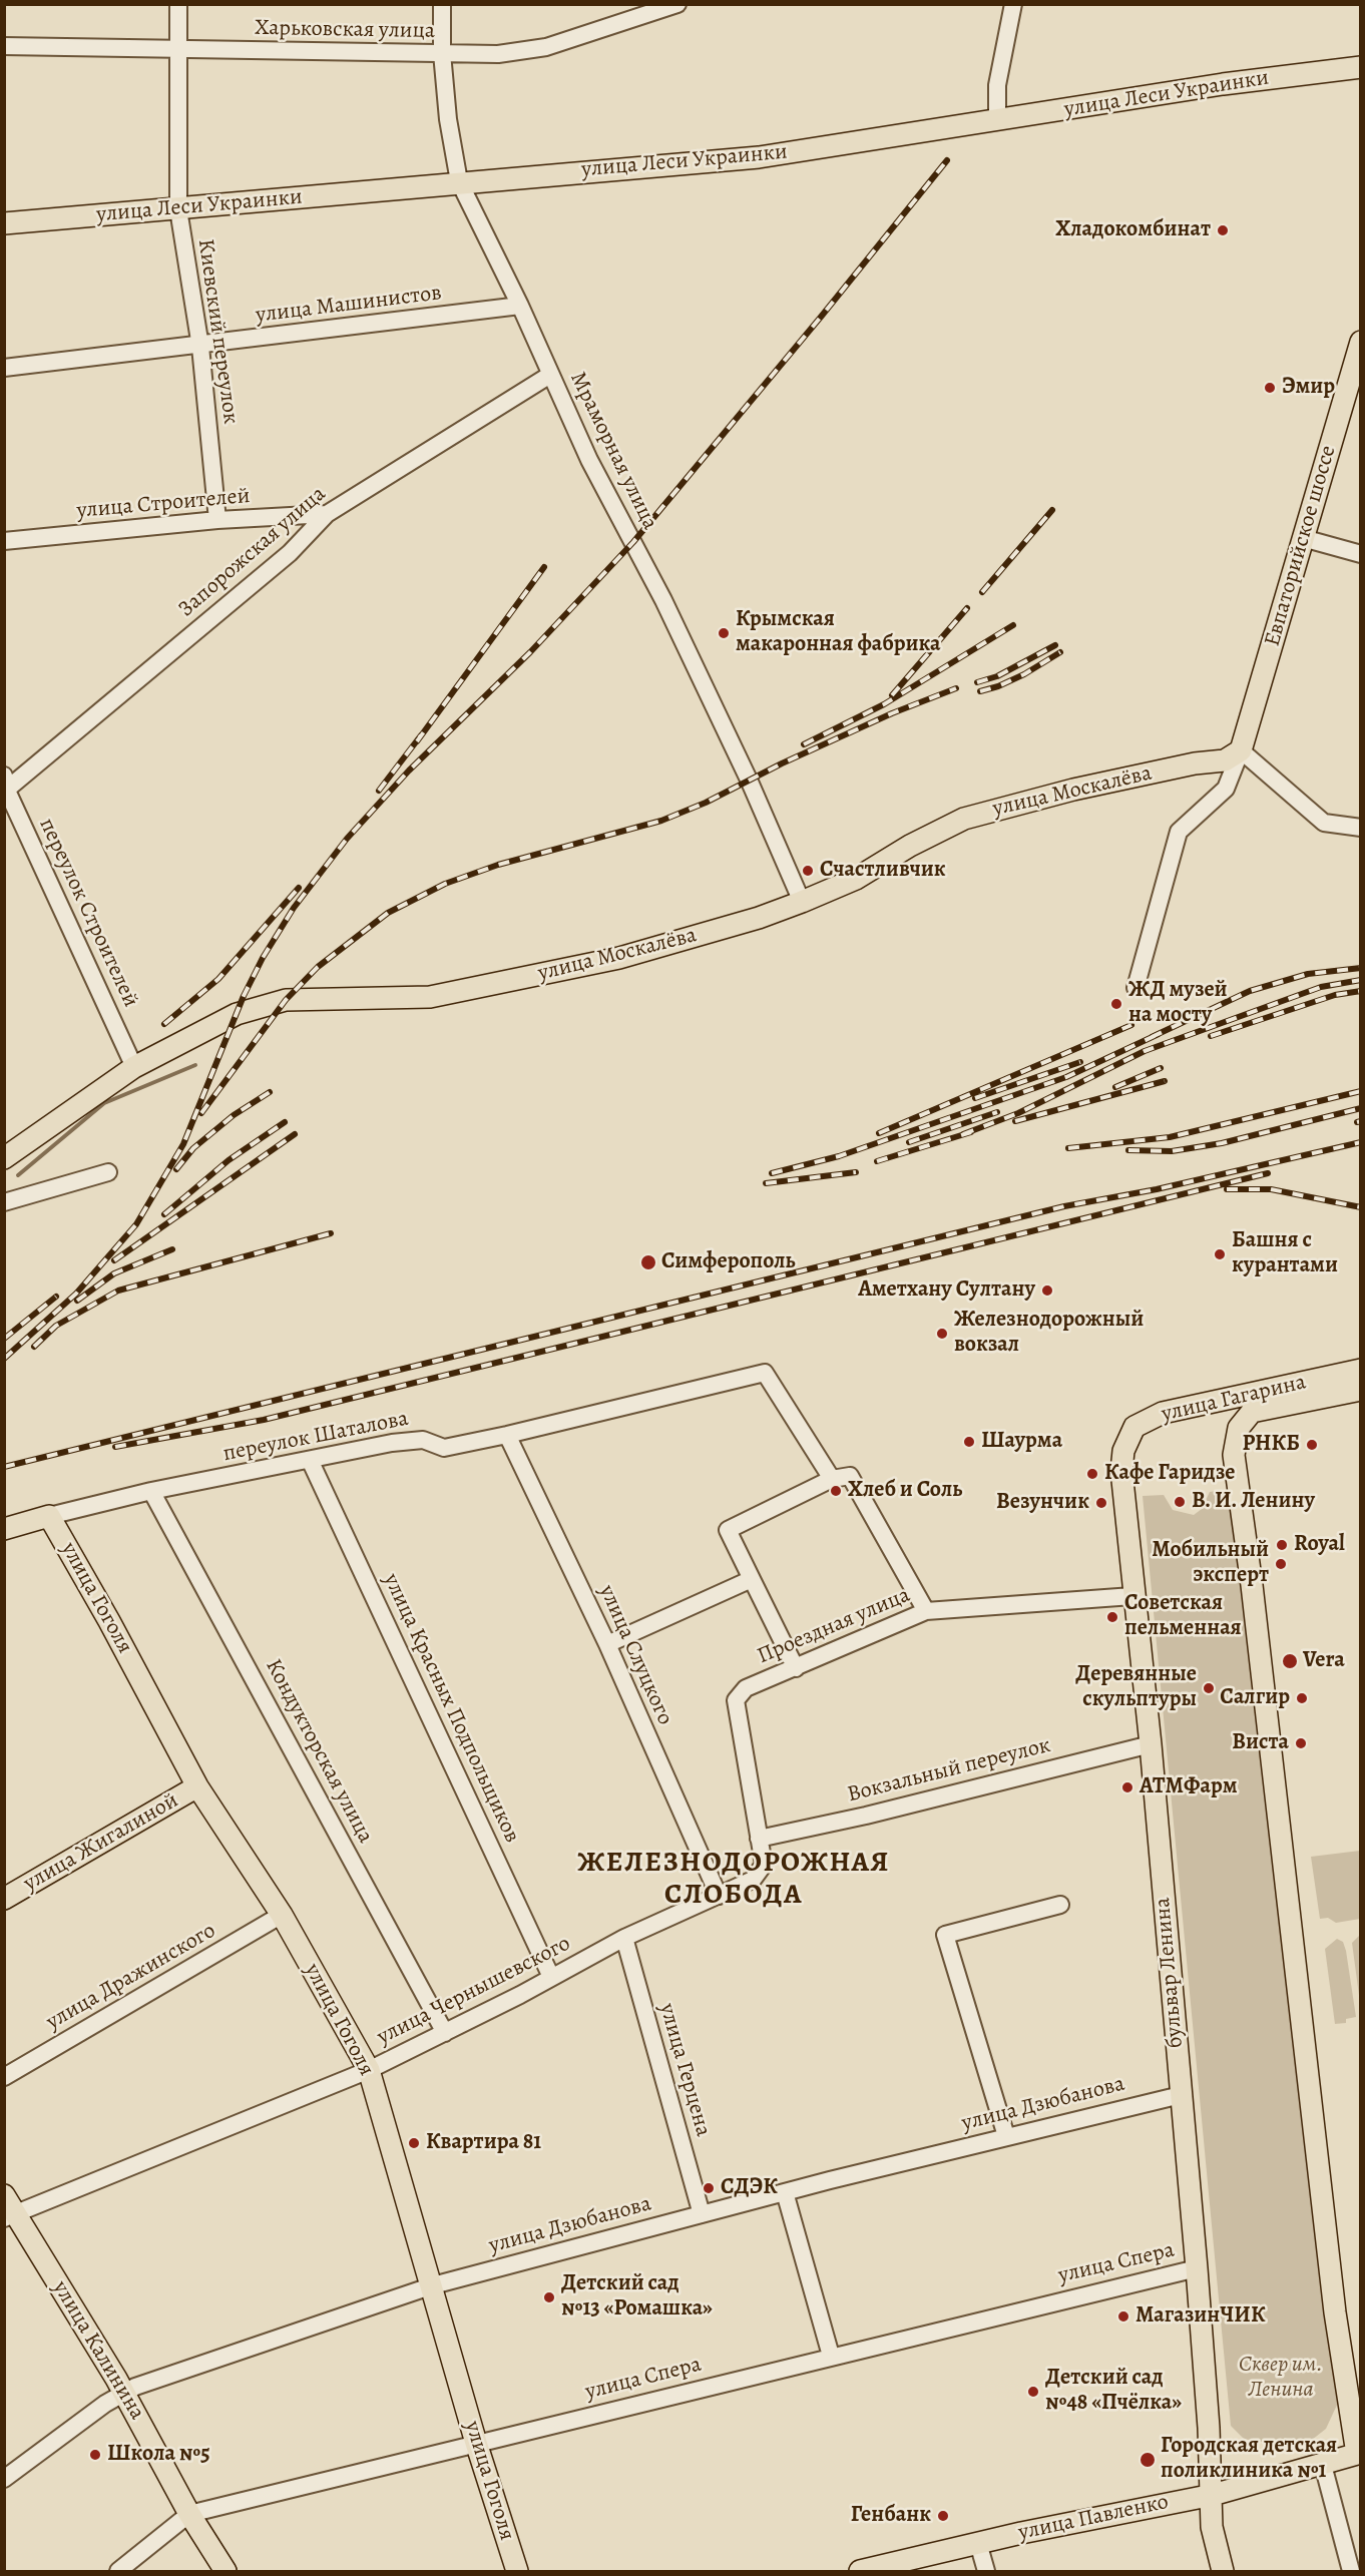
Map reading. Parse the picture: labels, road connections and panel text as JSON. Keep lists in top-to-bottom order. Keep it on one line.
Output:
{"streets":{"main road":["улица Леси Украинки","Евпаторийское шоссе","улица Москалёва","улица Гагарина","улица Гоголя","улица Жигалиной","бульвар Ленина","улица Калинина","улица Павленко"],"street":["Харьковская улица","улица Машинистов","Киевский переулок","Мраморная улица","улица Строителей","Запорожская улица","переулок Строителей","переулок Шаталова","Проездная улица","улица Слуцкого","улица Красных Подпольщиков","Кондукторская улица","Вокзальный переулок","улица Дражинского","улица Чернышевского","улица Герцена","улица Дзюбанова","улица Спера"]},"crossings":[["Харьковская улица","Киевский переулок"],["Харьковская улица","Мраморная улица"],["улица Леси Украинки","Киевский переулок"],["улица Леси Украинки","Мраморная улица"],["улица Машинистов","Киевский переулок"],["улица Машинистов","Мраморная улица"],["Киевский переулок","улица Строителей"],["Мраморная улица","Запорожская улица"],["Мраморная улица","улица Москалёва"],["улица Строителей","Запорожская улица"],["Евпаторийское шоссе","улица Москалёва"],["Запорожская улица","переулок Строителей"],["улица Москалёва","переулок Строителей"],["улица Гагарина","бульвар Ленина"],["улица Гагарина","улица Павленко"],["переулок Шаталова","улица Гоголя"],["переулок Шаталова","улица Слуцкого"],["переулок Шаталова","улица Красных Подпольщиков"],["переулок Шаталова","Кондукторская улица"],["улица Гоголя","улица Жигалиной"],["улица Гоголя","улица Дражинского"],["улица Гоголя","улица Чернышевского"],["улица Гоголя","улица Дзюбанова"],["улица Гоголя","улица Спера"],["Проездная улица","Вокзальный переулок"],["Проездная улица","бульвар Ленина"],["Проездная улица","улица Чернышевского"],["улица Слуцкого","улица Чернышевского"],["улица Красных Подпольщиков","улица Чернышевского"],["Кондукторская улица","улица Чернышевского"],["Вокзальный переулок","бульвар Ленина"],["бульвар Ленина","улица Дзюбанова"],["бульвар Ленина","улица Спера"],["бульвар Ленина","улица Павленко"],["улица Чернышевского","улица Герцена"],["улица Чернышевского","улица Калинина"],["улица Герцена","улица Дзюбанова"],["улица Дзюбанова","улица Калинина"],["улица Спера","улица Калинина"]],"districts":["ЖЕЛЕЗНОДОРОЖНАЯ СЛОБОДА"],"parks":["Сквер им. Ленина"],"places":["Хладокомбинат","Эмир","Крымская макаронная фабрика","Счастливчик","ЖД музей на мосту","Башня с курантами","Симферополь","Аметхану Султану","Железнодорожный вокзал","Шаурма","РНКБ","Кафе Гаридзе","Хлеб и Соль","В. И. Ленину","Везунчик","Royal","Мобильный эксперт","Советская пельменная","Vera","Деревянные скульптуры","Салгир","Виста","АТМФарм","Квартира 81","СДЭК","Детский сад №13 «Ромашка»","МагазинЧИК","Детский сад №48 «Пчёлка»","Школа №5","Городская детская поликлиника №1","Генбанк"]}
